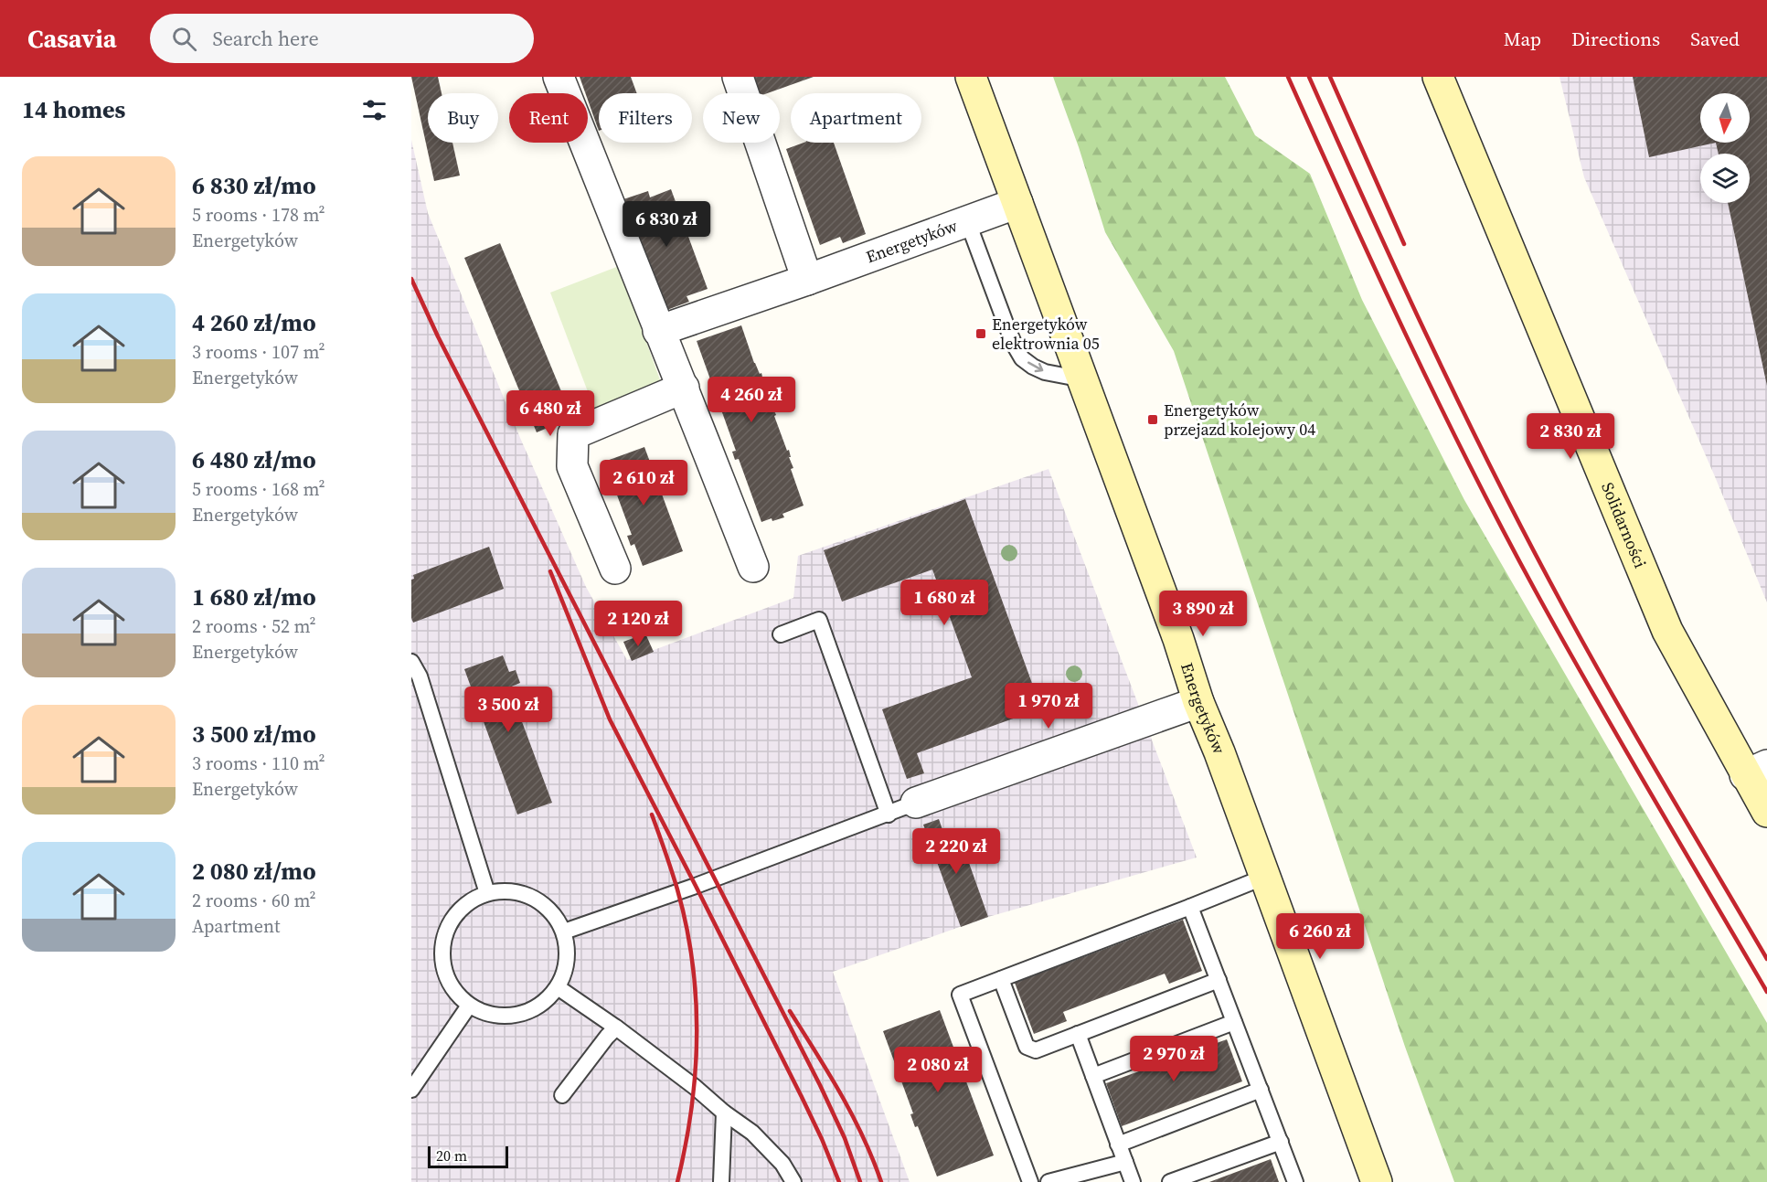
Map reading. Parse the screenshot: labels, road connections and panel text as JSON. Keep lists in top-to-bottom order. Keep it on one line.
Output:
{"streets":{"main road":["Energetyków","Solidarności"]},"places":{"transit":["Energetyków elektrownia 05","Energetyków przejazd kolejowy 04"]},"scale_bar":"20 m","north":"bottom","page":{"header":"Casavia","search":"Search here","nav":["Map","Directions","Saved"],"heading":"14 homes","chip":["Buy","Rent","Filters","New","Apartment"],"list":[{"name":"6 830 zł/mo","note":"5 rooms · 178 m² · Energetyków"},{"name":"4 260 zł/mo","note":"3 rooms · 107 m² · Energetyków"},{"name":"6 480 zł/mo","note":"5 rooms · 168 m² · Energetyków"},{"name":"1 680 zł/mo","note":"2 rooms · 52 m² · Energetyków"},{"name":"3 500 zł/mo","note":"3 rooms · 110 m² · Energetyków"},{"name":"2 080 zł/mo","note":"2 rooms · 60 m² · Apartment"}],"price":["6 830 zł","4 260 zł","6 480 zł","2 830 zł","2 610 zł","1 680 zł","3 890 zł","2 120 zł","1 970 zł","3 500 zł","2 220 zł","6 260 zł","2 970 zł","2 080 zł"],"scale":"20 m"}}
